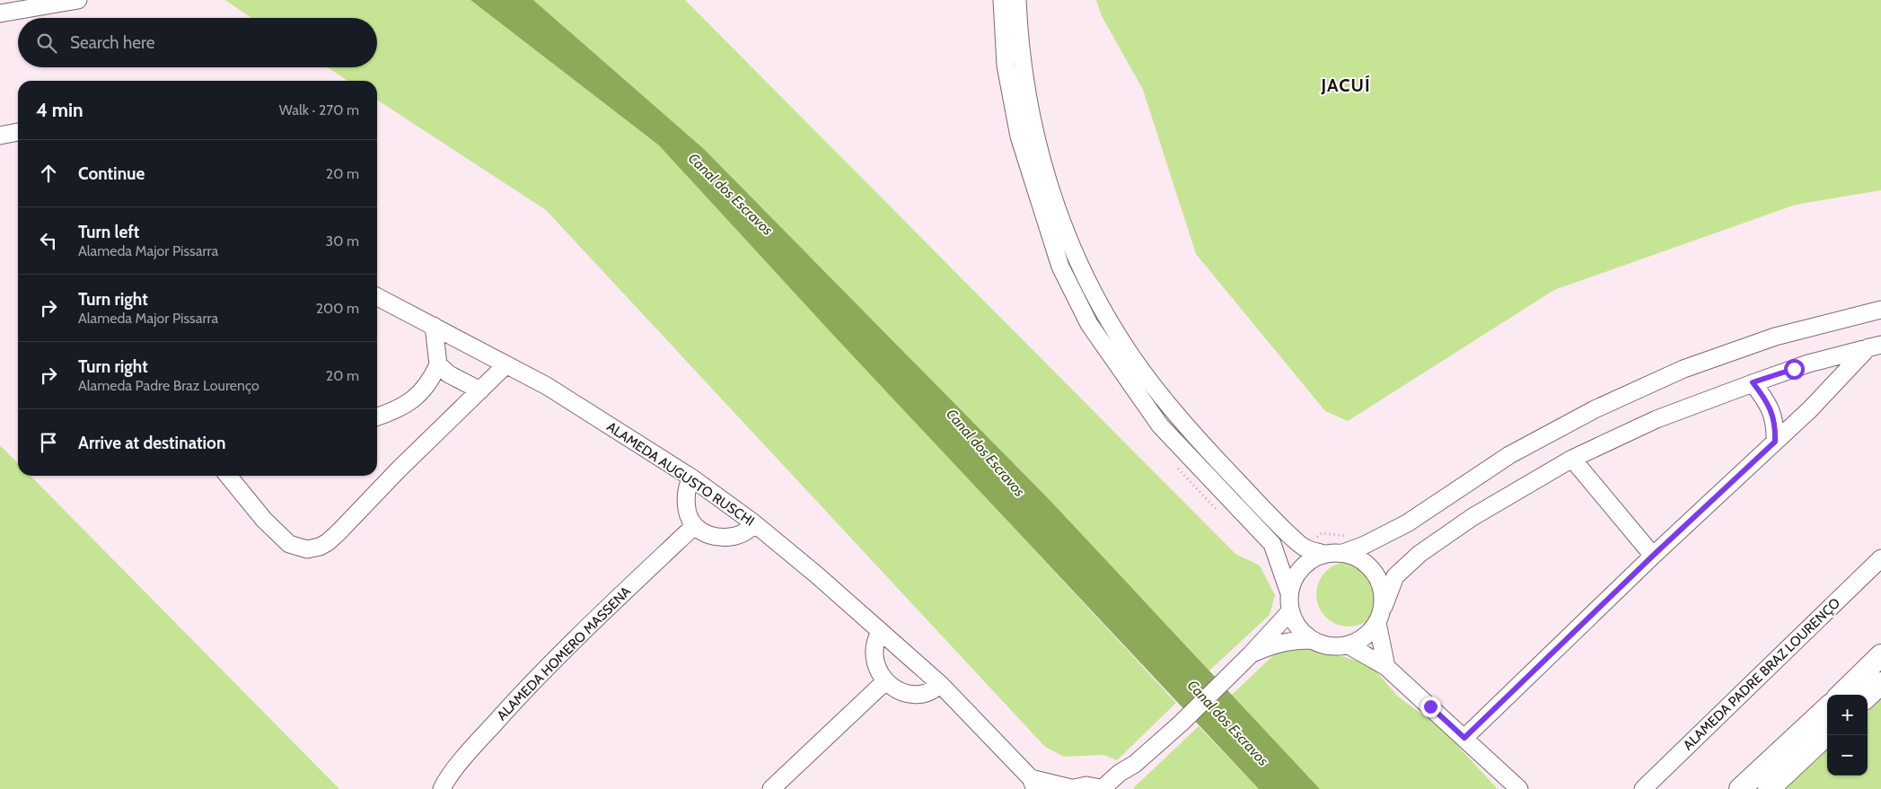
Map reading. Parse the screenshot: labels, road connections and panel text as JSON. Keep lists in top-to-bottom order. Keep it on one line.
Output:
{"streets":{"street":["ALAMEDA AUGUSTO RUSCHI","ALAMEDA HOMERO MASSENA","ALAMEDA PADRE BRAZ LOURENÇO"]},"districts":["JACUÍ"],"water":["Canal dos Escravos"],"page":{"search":"Search here","heading":["4 min","Walk · 270 m"],"list":[["Continue","20 m"],["Turn left","Alameda Major Pissarra","30 m"],["Turn right","Alameda Major Pissarra","200 m"],["Turn right","Alameda Padre Braz Lourenço","20 m"],"Arrive at destination"],"map_buttons":["+","−"]}}
